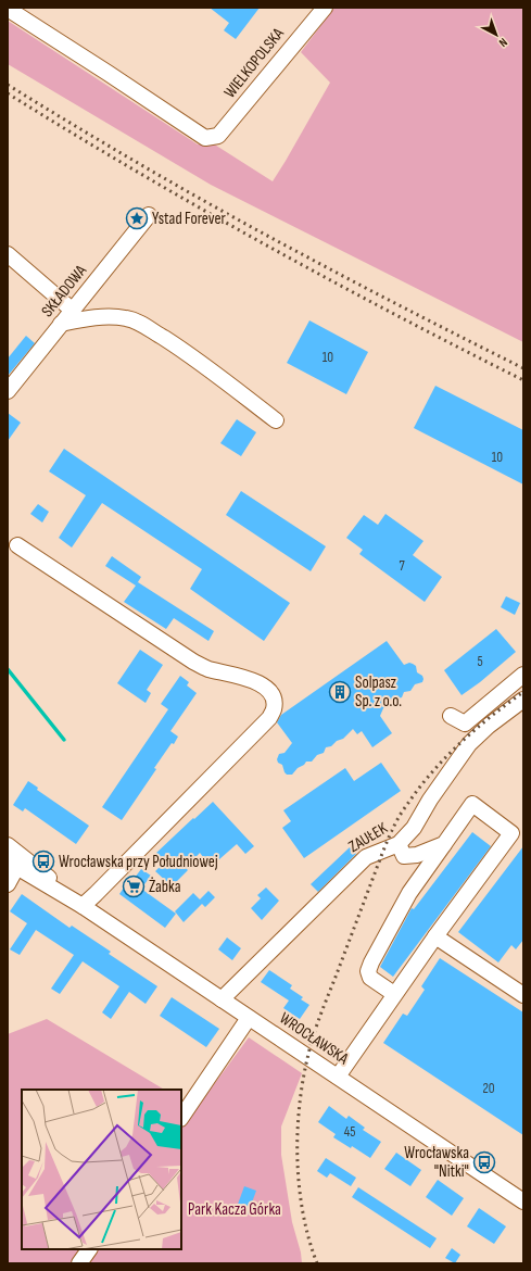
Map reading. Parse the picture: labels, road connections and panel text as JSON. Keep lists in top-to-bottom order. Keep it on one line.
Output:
{"streets":{"street":["WIELKOPOLSKA","SKŁADOWA","ZAUŁEK","WROCŁAWSKA"]},"crossings":[["ZAUŁEK","WROCŁAWSKA"]],"parks":["Park Kacza Górka"],"places":{"place":["Ystad Forever"],"building":["Solpasz Sp. z o.o."],"bus stop":["Wrocławska przy Południowej","Wrocławska \"Nitki\""],"supermarket":["Żabka"]},"house_numbers":["10","10","7","5","20","45"],"north":"bottom right"}
